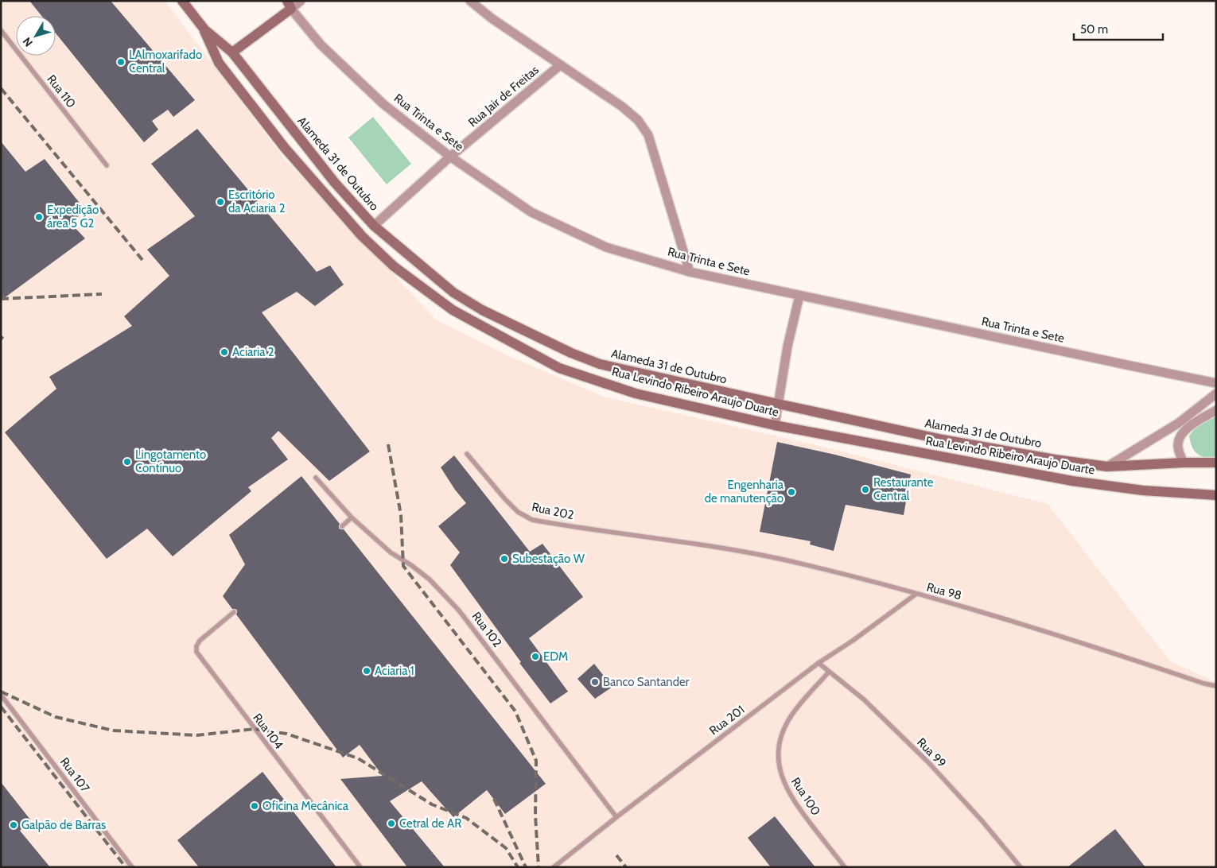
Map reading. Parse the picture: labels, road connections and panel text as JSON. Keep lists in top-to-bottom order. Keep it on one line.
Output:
{"streets":{"main road":["Alameda 31 de Outubro","Rua Levindo Ribeiro Araujo Duarte"],"street":["Rua Jair de Freitas","Rua Trinta e Sete"],"lane":["Rua 110","Rua 202","Rua 98","Rua 102","Rua 201","Rua 104","Rua 99","Rua 107","Rua 100"]},"crossings":[["Rua Jair de Freitas","Rua Trinta e Sete"],["Rua Jair de Freitas","Alameda 31 de Outubro"],["Alameda 31 de Outubro","Rua Levindo Ribeiro Araujo Duarte"],["Rua 202","Rua 98"],["Rua 98","Rua 201"],["Rua 102","Rua 201"],["Rua 201","Rua 99"],["Rua 99","Rua 100"]],"places":["LAlmoxarifado Central","Escritório da Aciaria 2","Expedição área 5 G2","Aciaria 2","Lingotamento Contínuo","Restaurante Central","Engenharia de manutenção","Subestação W","EDM","Aciaria 1","Banco Santander","Oficina Mecânica","Cetral de AR","Galpão de Barras"],"scale_bar":"50 m","north":"bottom left"}
